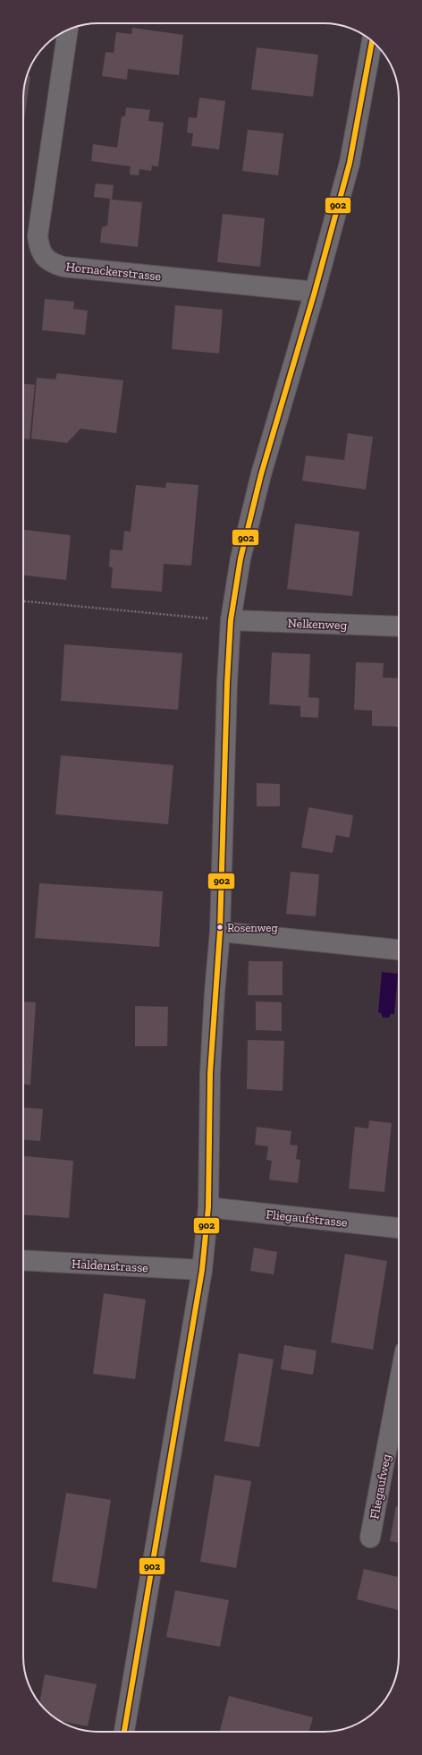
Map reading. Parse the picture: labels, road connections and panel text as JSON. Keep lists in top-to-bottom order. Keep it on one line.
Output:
{"streets":{"street":["Hornackerstrasse","Nelkenweg","Fliegaufstrasse","Haldenstrasse","Fliegaufweg"]},"places":["Rosenweg"],"lines":["transit line 902"]}
